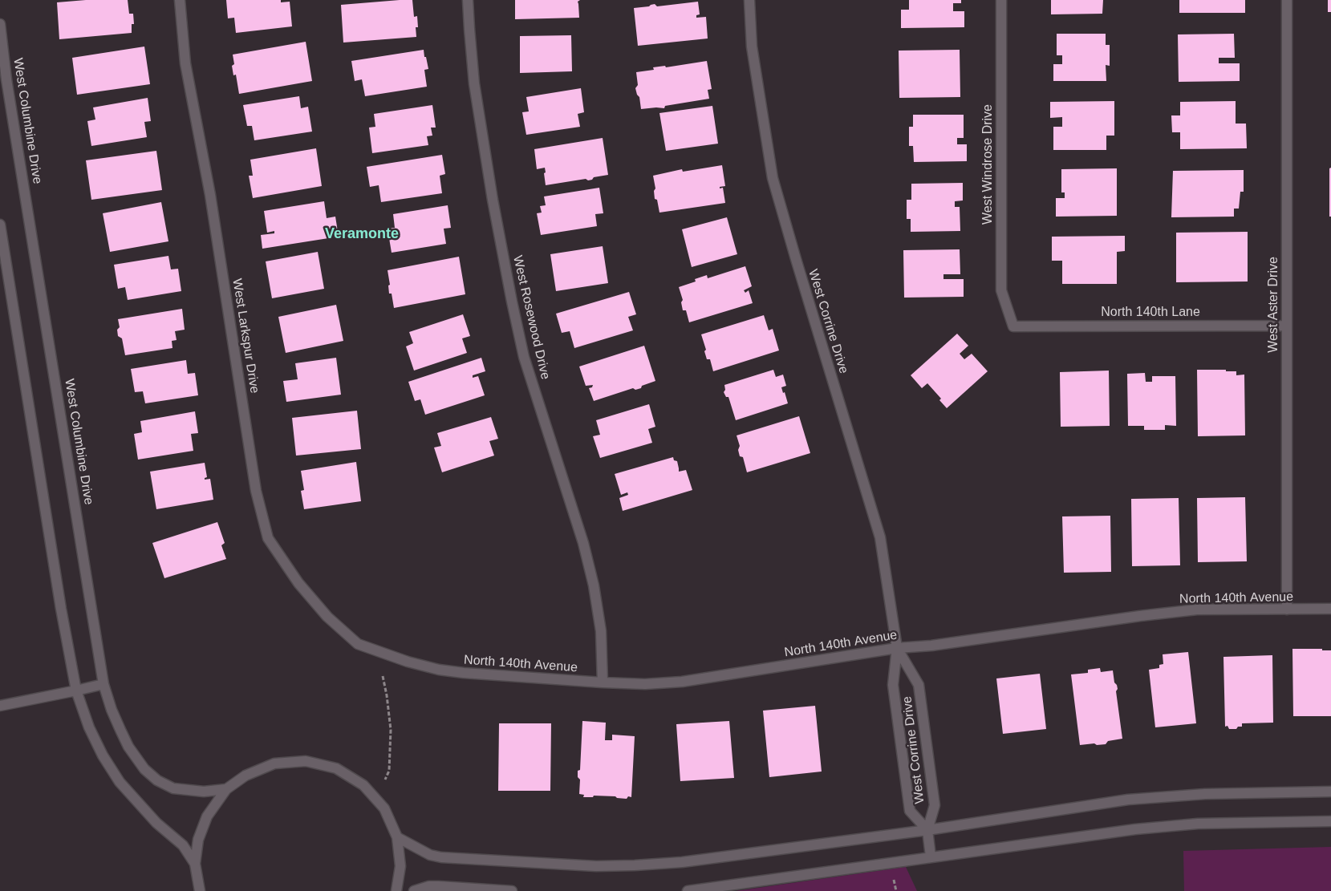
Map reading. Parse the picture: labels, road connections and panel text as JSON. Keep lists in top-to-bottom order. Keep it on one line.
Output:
{"streets":{"street":["West Columbine Drive","West Windrose Drive","West Aster Drive","North 140th Lane","West Rosewood Drive","West Corrine Drive","West Larkspur Drive","North 140th Avenue"]},"crossings":[["West Windrose Drive","North 140th Lane"],["West Aster Drive","North 140th Lane"],["West Aster Drive","North 140th Avenue"],["West Rosewood Drive","North 140th Avenue"],["West Corrine Drive","North 140th Avenue"],["West Larkspur Drive","North 140th Avenue"]],"districts":["Veramonte"]}
